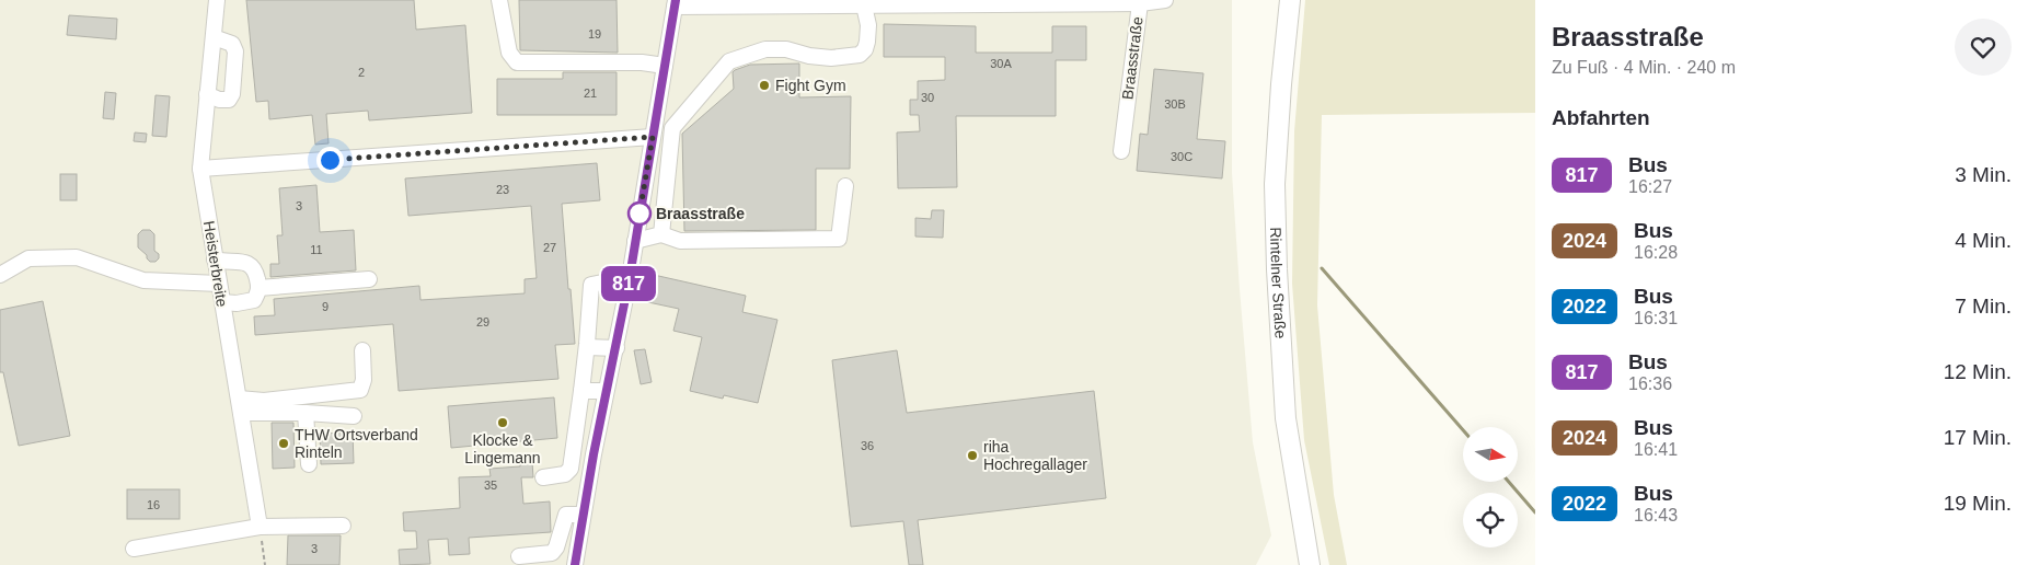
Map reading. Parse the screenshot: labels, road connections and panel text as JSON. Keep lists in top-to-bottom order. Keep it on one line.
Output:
{"streets":{"main road":["Rintelner Straße"],"street":["Braasstraße","Heisterbreite"]},"places":["Fight Gym","Braasstraße","Klocke & Lingemann","THW Ortsverband Rinteln","riha Hochregallager"],"lines":["bus line 817"],"house_numbers":["19","30A","2","21","30","30B","30C","23","3","27","11","9","29","36","35","16","3"],"north":"right","page":{"on_map":"817","heading":[["Braasstraße","Zu Fuß · 4 Min. · 240 m"],"Abfahrten"],"list":[{"mark":"817","name":"Bus","note":"16:27","value":"3 Min."},{"mark":"2024","name":"Bus","note":"16:28","value":"4 Min."},{"mark":"2022","name":"Bus","note":"16:31","value":"7 Min."},{"mark":"817","name":"Bus","note":"16:36","value":"12 Min."},{"mark":"2024","name":"Bus","note":"16:41","value":"17 Min."},{"mark":"2022","name":"Bus","note":"16:43","value":"19 Min."}]}}
